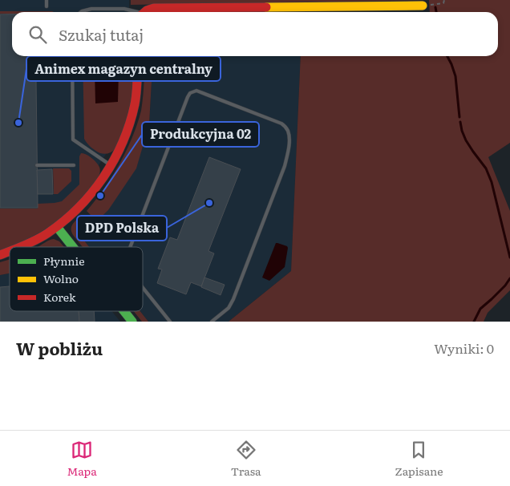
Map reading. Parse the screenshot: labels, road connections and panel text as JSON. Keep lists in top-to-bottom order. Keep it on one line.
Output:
{"places":["Animex magazyn centralny","Produkcyjna 02","DPD Polska"],"legend":["Płynnie","Wolno","Korek"],"page":{"search":"Szukaj tutaj","heading":["W pobliżu","Wyniki: 0"],"nav":["Mapa","Trasa","Zapisane"]}}
